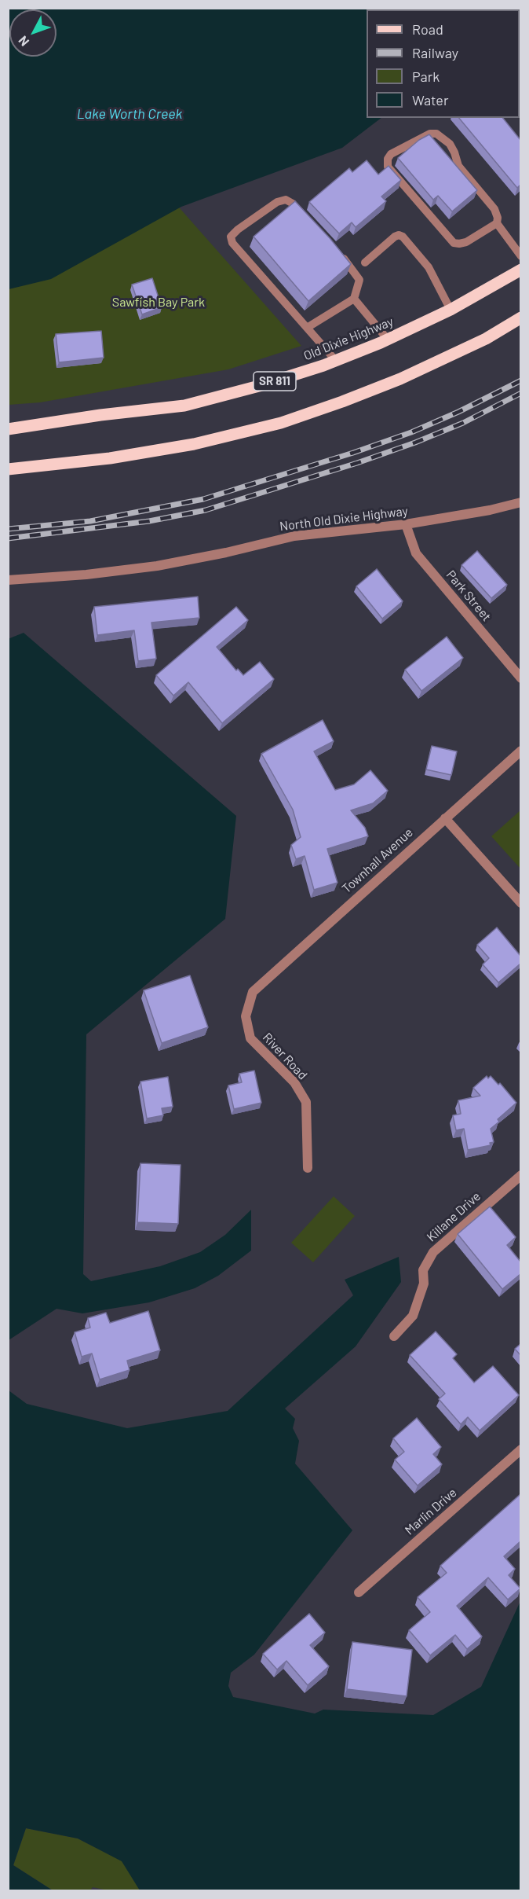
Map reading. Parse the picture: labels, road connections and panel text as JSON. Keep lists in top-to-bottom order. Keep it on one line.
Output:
{"streets":{"main road":["Old Dixie Highway","SR 811"],"street":["North Old Dixie Highway","Park Street","Townhall Avenue","River Road","Killane Drive","Marlin Drive"]},"crossings":[["North Old Dixie Highway","Park Street"],["Townhall Avenue","River Road"]],"water":["Lake Worth Creek"],"parks":["Sawfish Bay Park"],"legend":["Road","Railway","Park","Water"],"north":"bottom left"}
